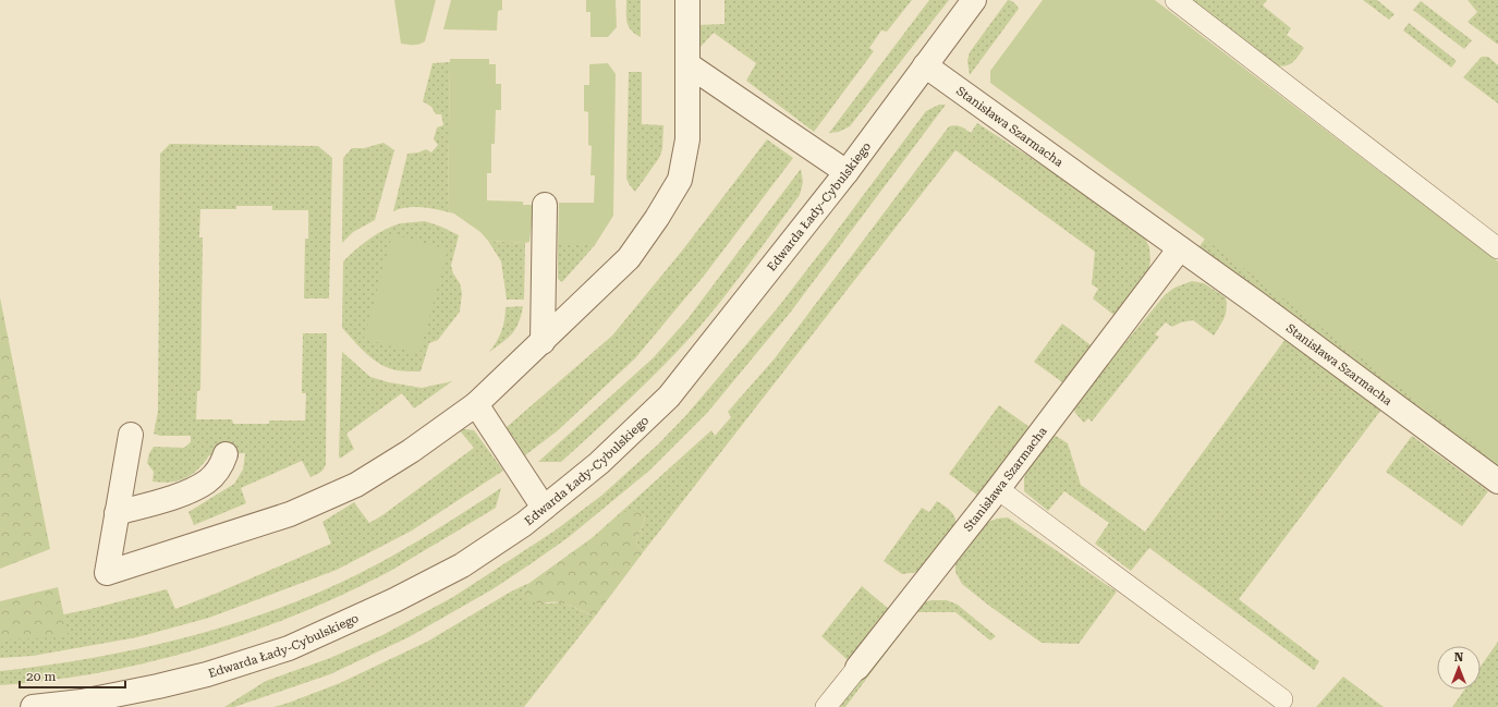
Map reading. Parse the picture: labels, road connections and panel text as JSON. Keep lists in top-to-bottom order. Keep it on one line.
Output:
{"streets":{"street":["Stanisława Szarmacha","Edwarda Łady-Cybulskiego"]},"crossings":[["Stanisława Szarmacha","Edwarda Łady-Cybulskiego"]],"scale_bar":"20 m","north":"top"}
